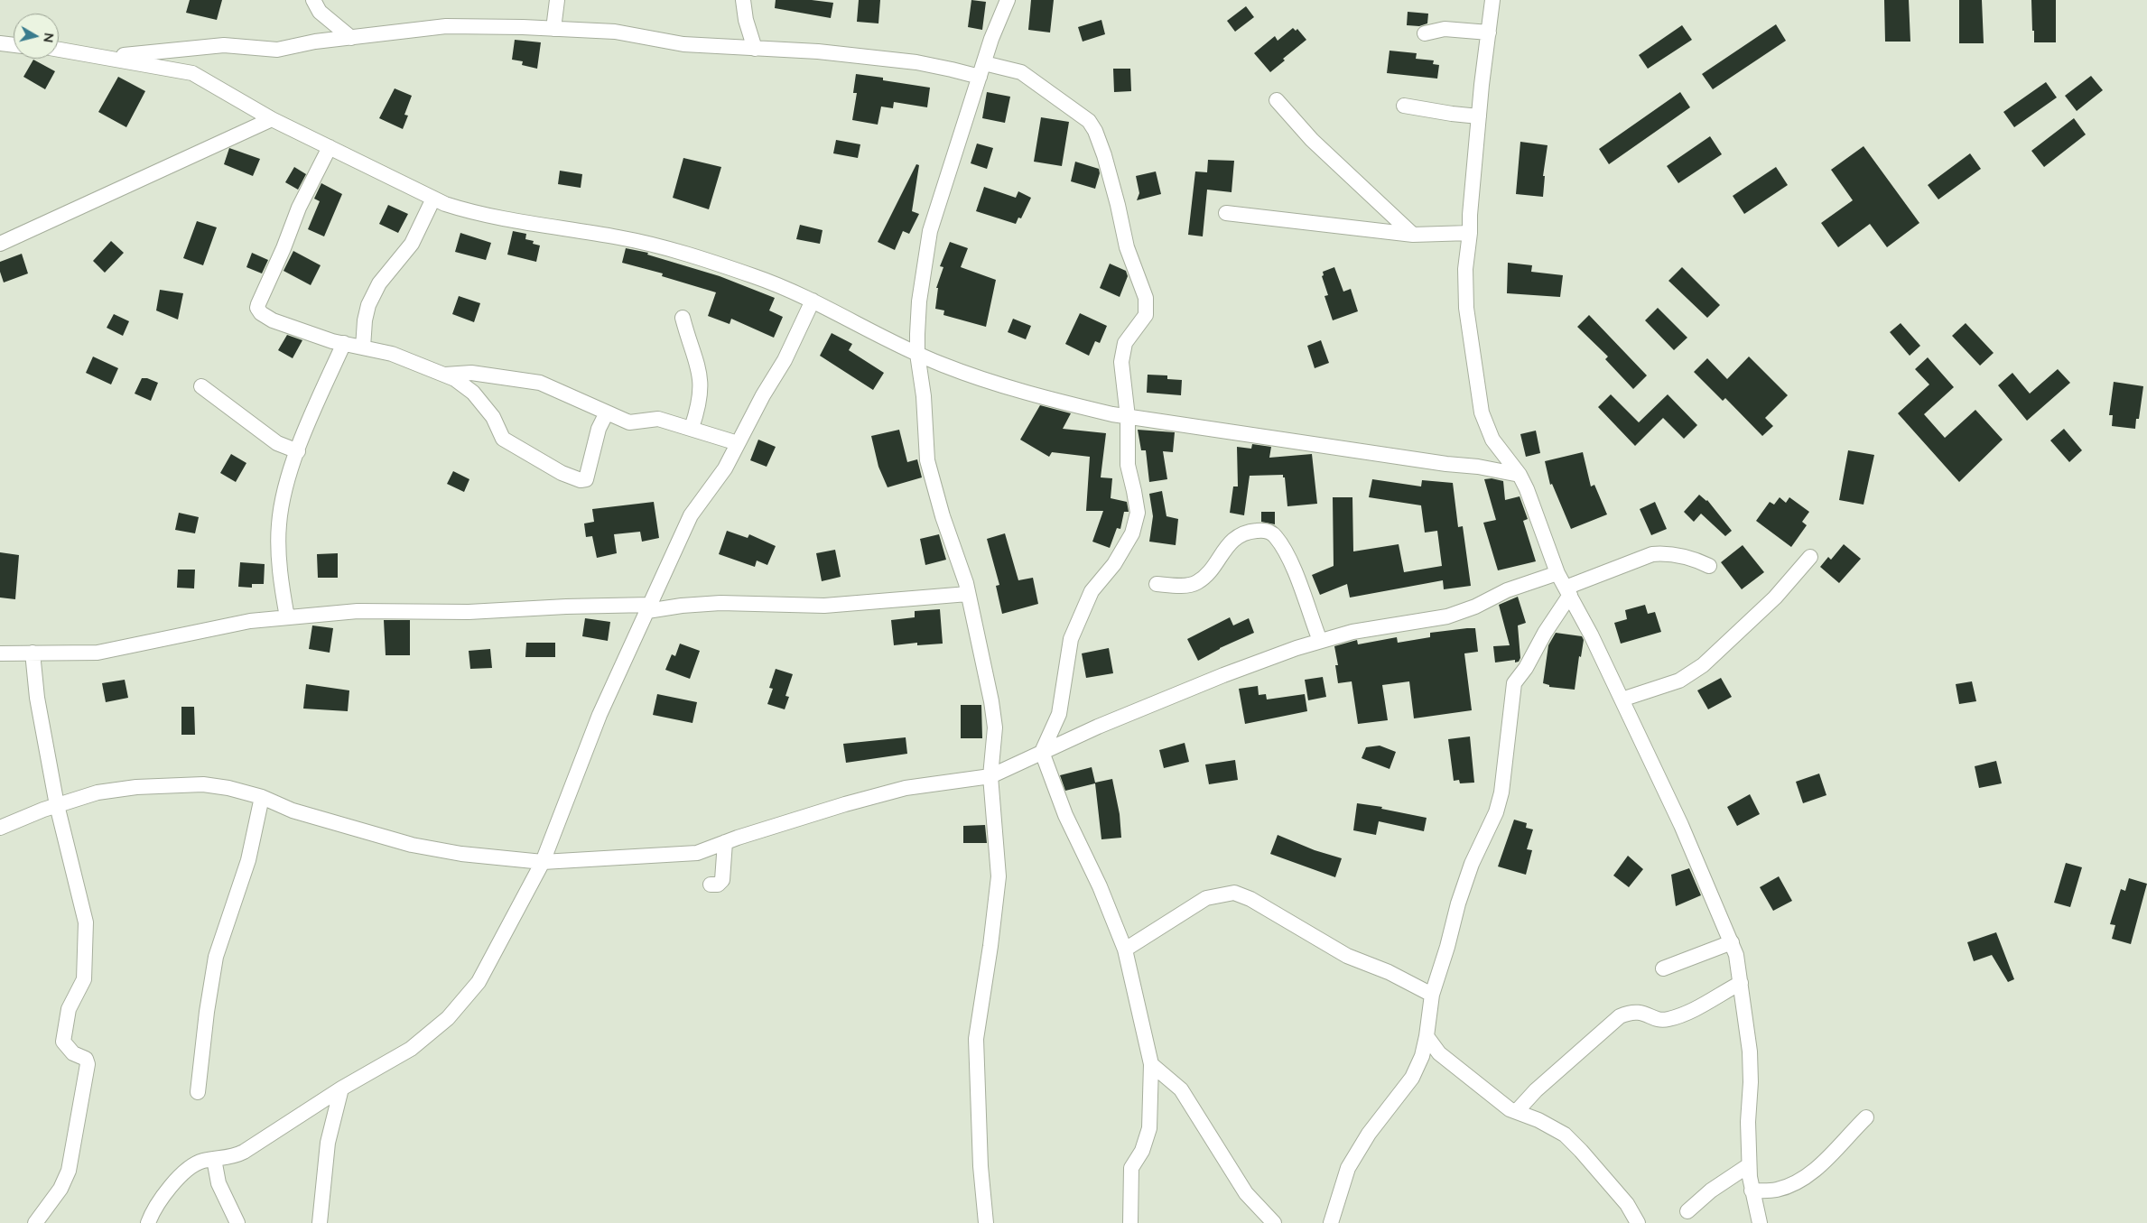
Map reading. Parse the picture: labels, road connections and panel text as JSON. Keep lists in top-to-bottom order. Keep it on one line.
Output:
{"north":"right"}
